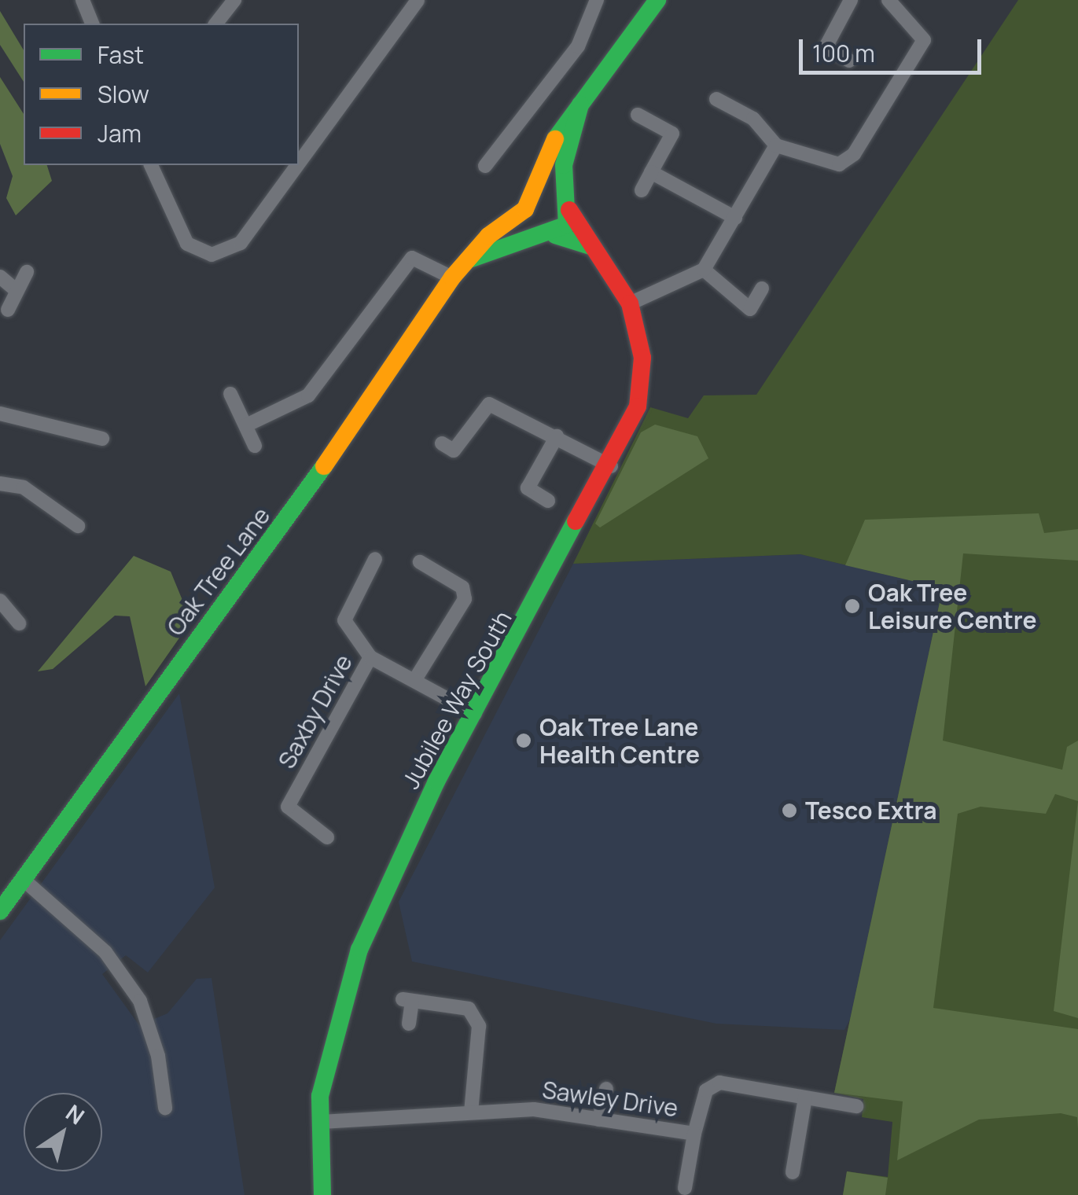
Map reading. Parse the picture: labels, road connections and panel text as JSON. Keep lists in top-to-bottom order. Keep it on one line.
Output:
{"streets":{"main road":["Oak Tree Lane","Jubilee Way South"],"street":["Saxby Drive","Sawley Drive"]},"crossings":[["Jubilee Way South","Saxby Drive"],["Jubilee Way South","Sawley Drive"]],"places":["Oak Tree Leisure Centre","Oak Tree Lane Health Centre","Tesco Extra"],"legend":["Fast","Slow","Jam"],"scale_bar":"100 m","north":"top right"}
